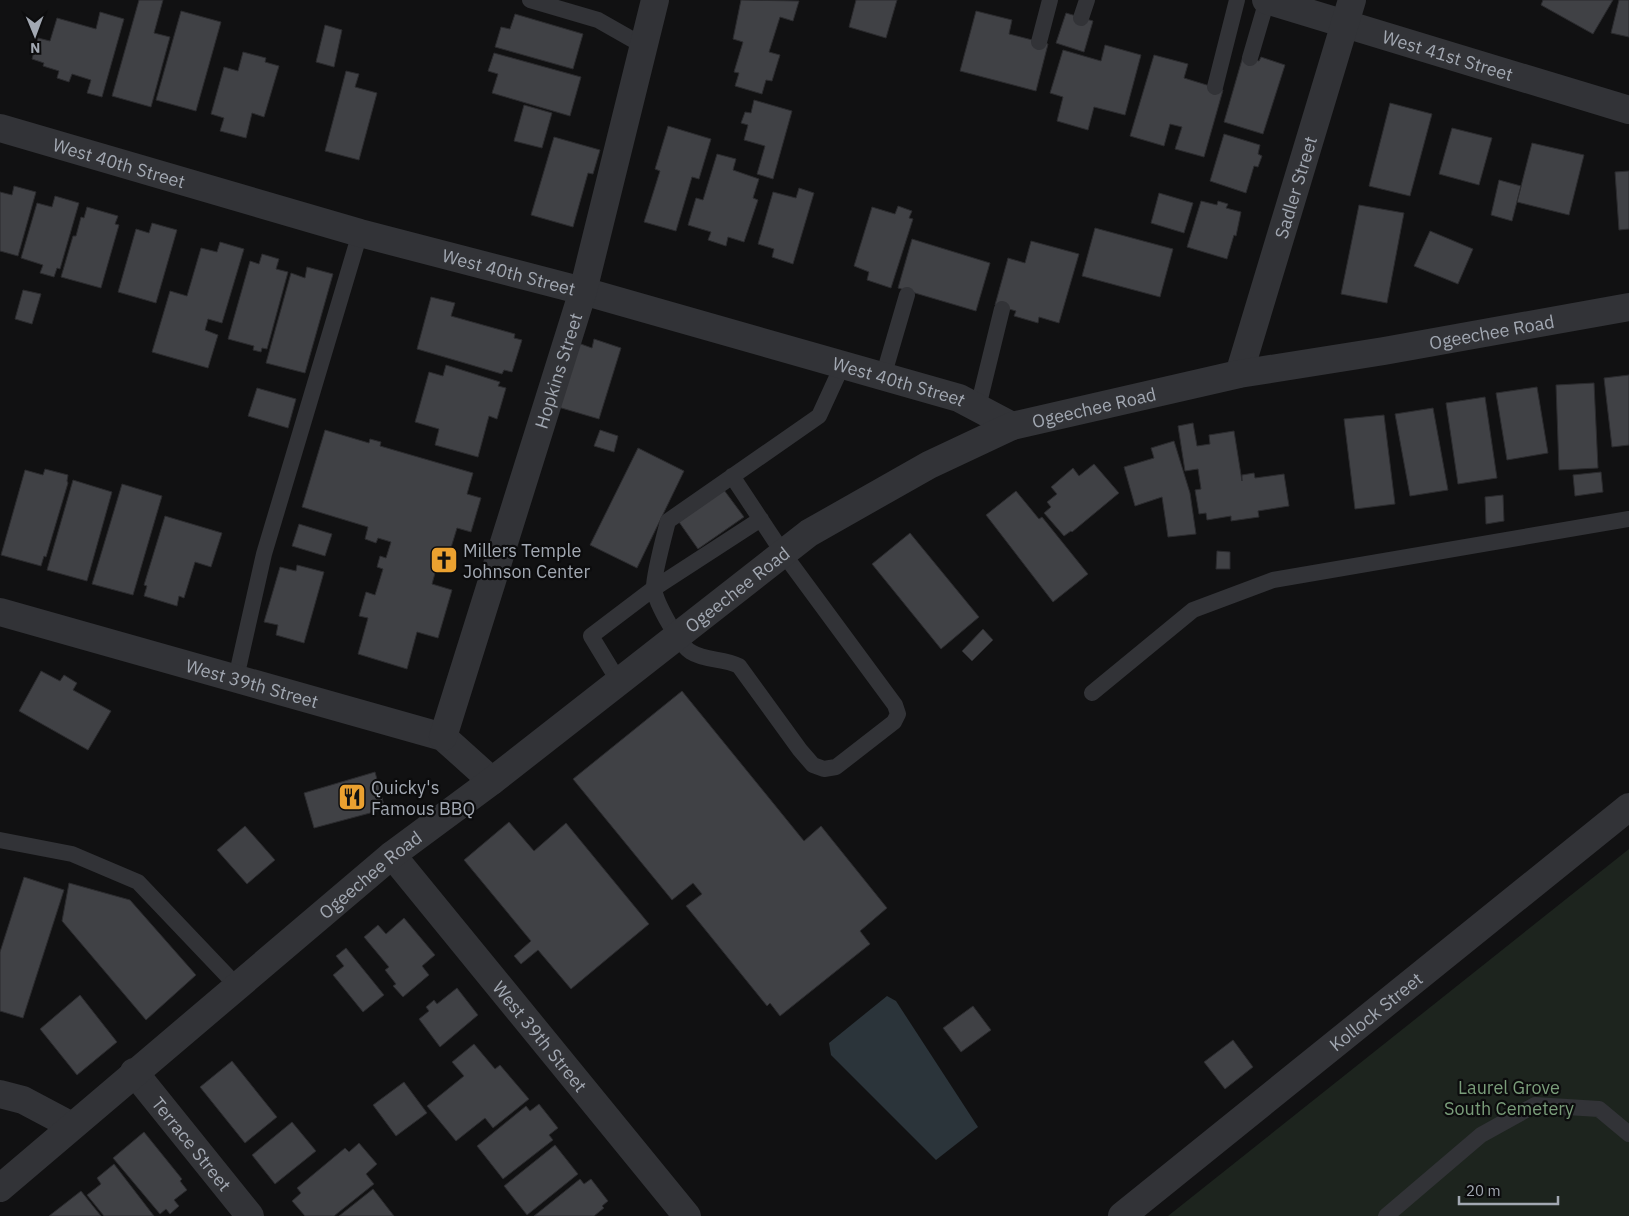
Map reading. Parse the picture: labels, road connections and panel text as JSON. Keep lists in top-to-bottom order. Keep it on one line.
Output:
{"streets":{"street":["West 41st Street","West 40th Street","Sadler Street","Ogeechee Road","Hopkins Street","West 39th Street","Kollock Street","Terrace Street"]},"crossings":[["West 41st Street","Sadler Street"],["West 40th Street","Ogeechee Road"],["West 40th Street","Hopkins Street"],["Sadler Street","Ogeechee Road"],["Ogeechee Road","West 39th Street"],["Ogeechee Road","Terrace Street"],["Hopkins Street","West 39th Street"]],"parks":["Laurel Grove South Cemetery"],"places":{"church":["Millers Temple Johnson Center"],"restaurant":["Quicky's Famous BBQ"]},"scale_bar":"20 m","north":"bottom"}
